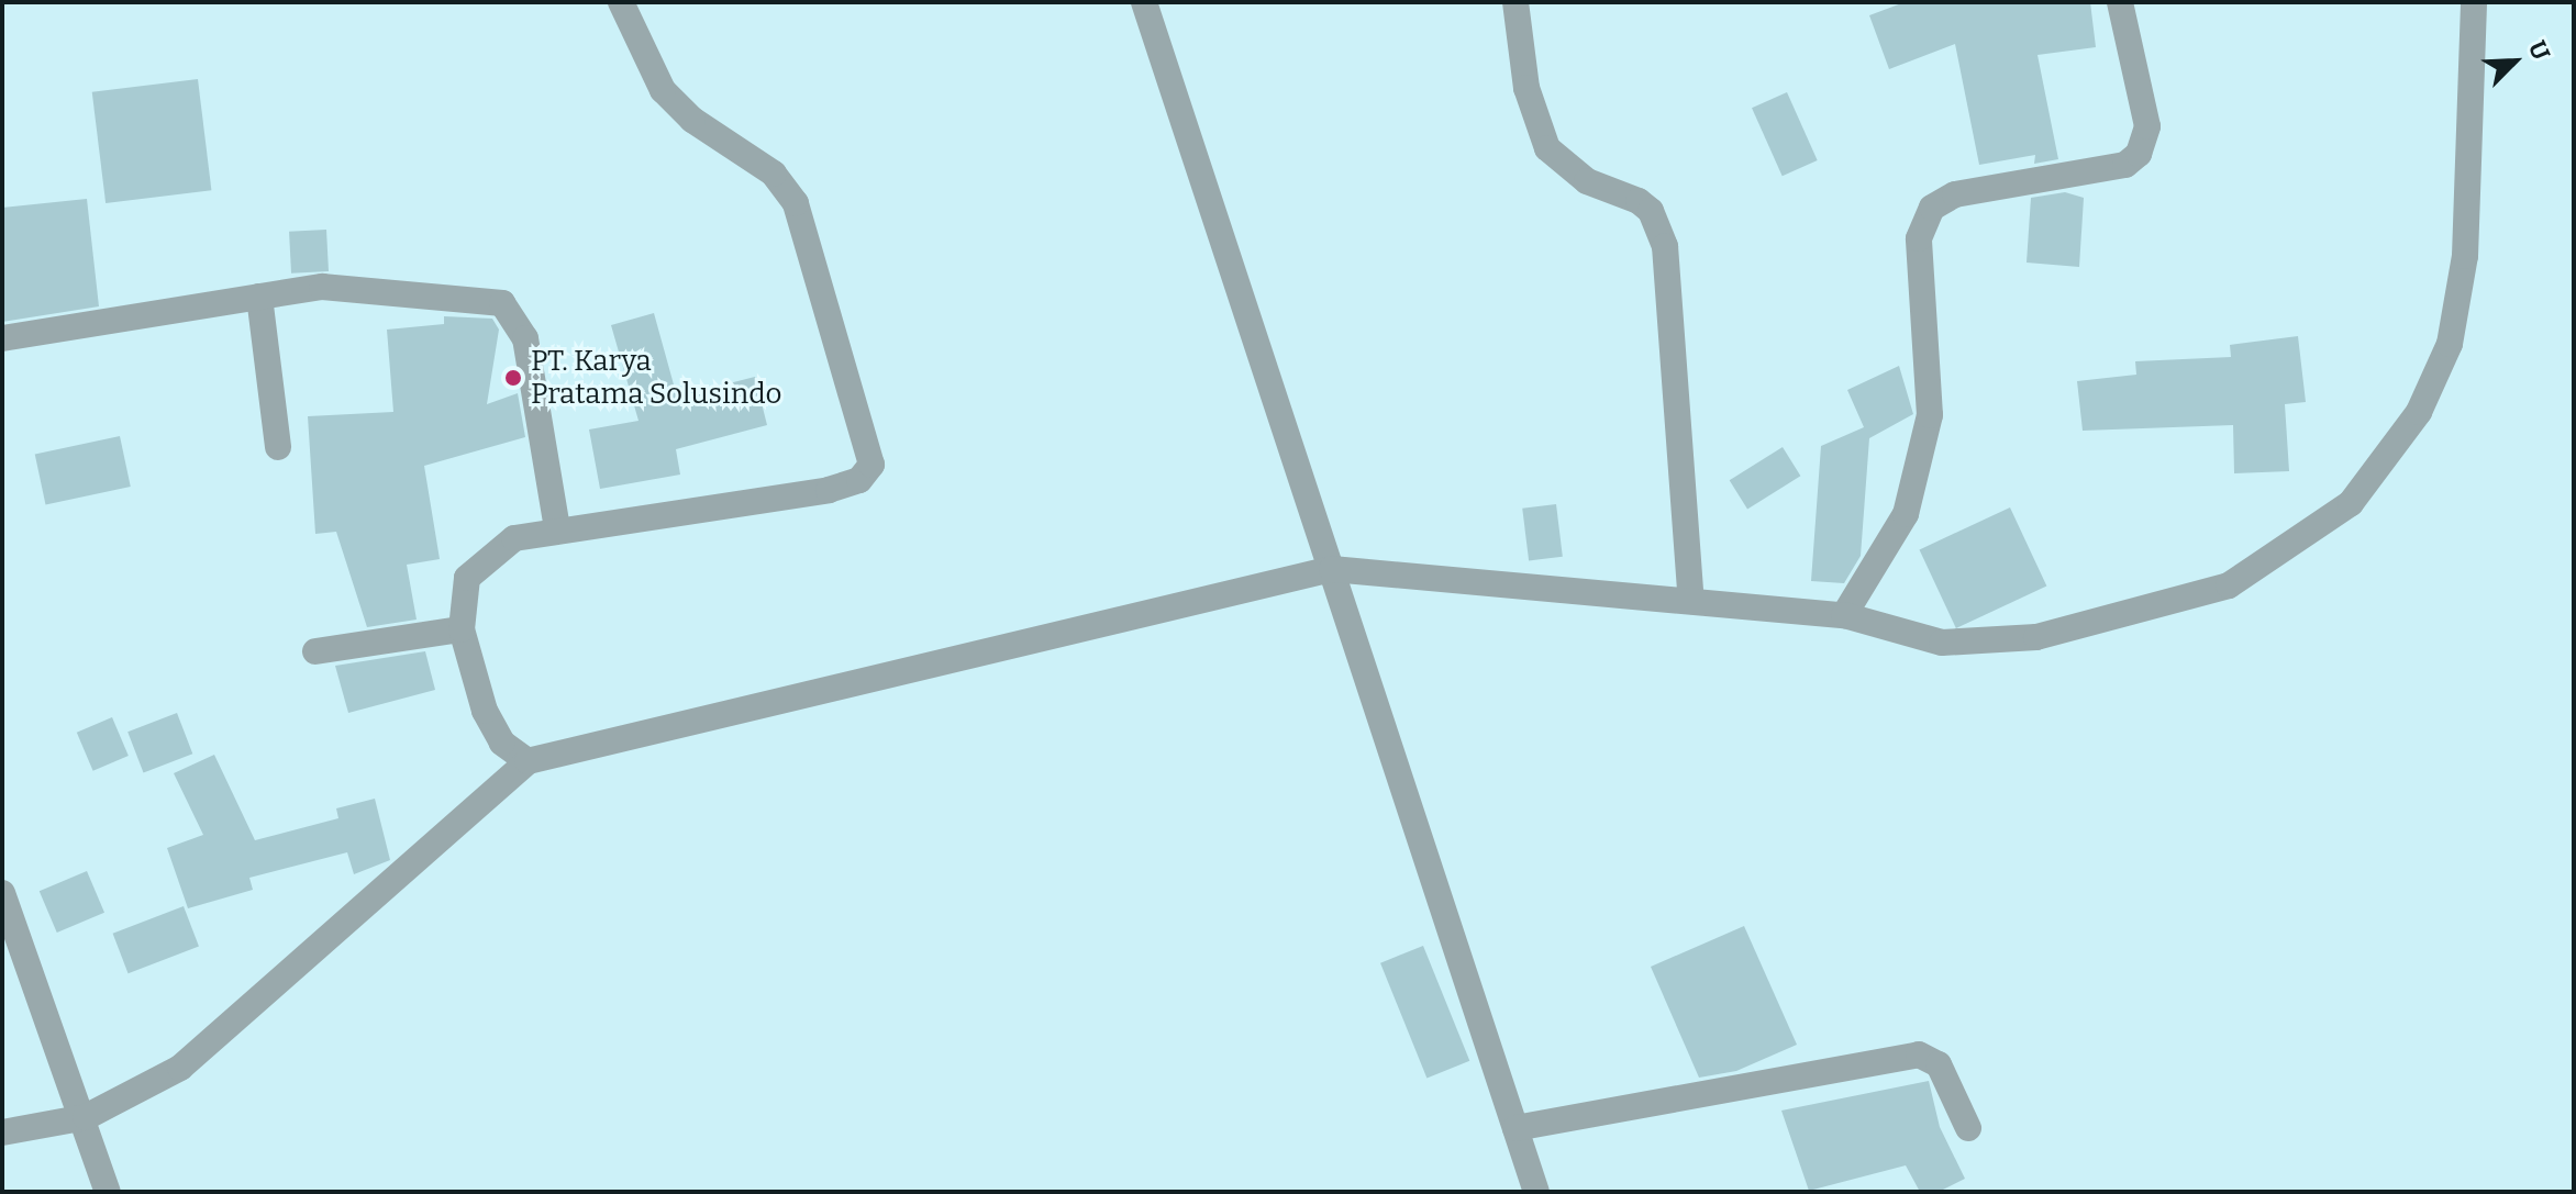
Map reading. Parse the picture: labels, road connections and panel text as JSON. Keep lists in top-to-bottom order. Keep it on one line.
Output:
{"places":["PT. Karya Pratama Solusindo"],"north":"top right"}
